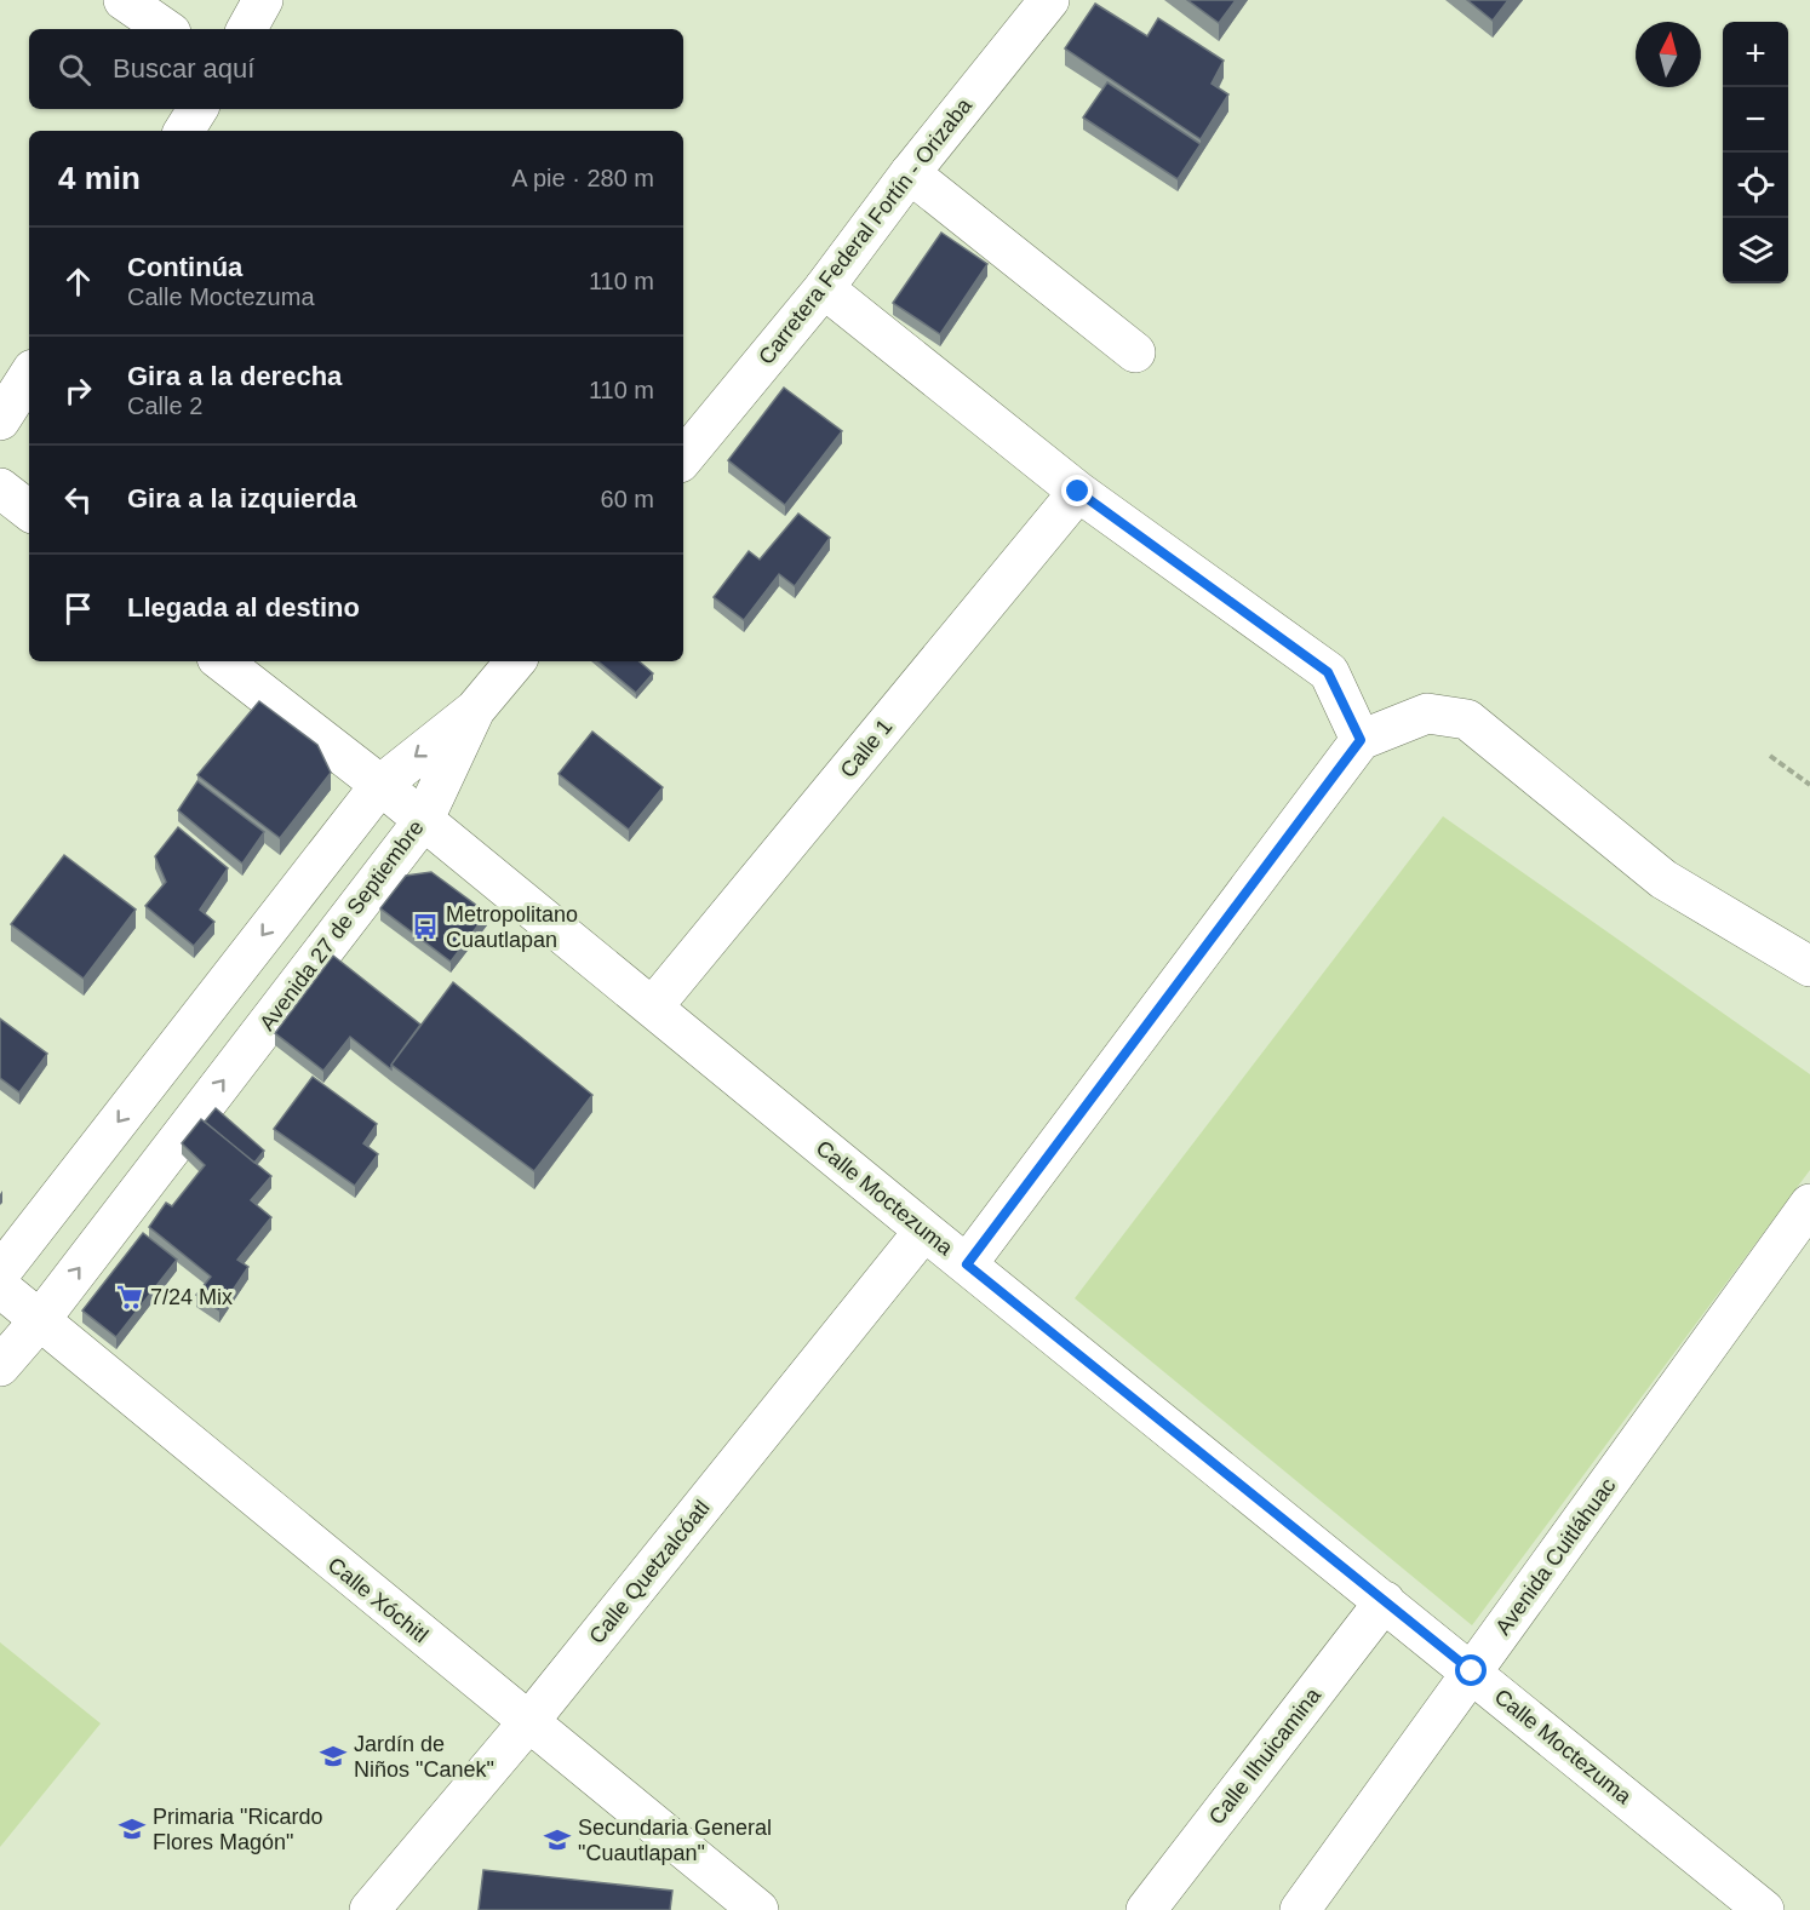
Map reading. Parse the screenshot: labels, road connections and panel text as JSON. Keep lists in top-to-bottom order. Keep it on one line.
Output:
{"streets":{"street":["Carretera Federal Fortín - Orizaba","Calle 1","Avenida 27 de Septiembre","Calle Moctezuma","Avenida Cuitláhuac","Calle Quetzalcóatl","Calle Xóchitl","Calle Ilhuicamina"]},"crossings":[["Calle 1","Calle Moctezuma"],["Avenida 27 de Septiembre","Calle Moctezuma"],["Avenida 27 de Septiembre","Calle Xóchitl"],["Calle Moctezuma","Avenida Cuitláhuac"],["Calle Moctezuma","Calle Quetzalcóatl"],["Calle Moctezuma","Calle Ilhuicamina"],["Calle Quetzalcóatl","Calle Xóchitl"]],"places":{"bus stop":["Metropolitano Cuautlapan"],"supermarket":["7/24 Mix"],"school or university":["Jardín de Niños \"Canek\"","Primaria \"Ricardo Flores Magón\"","Secundaria General \"Cuautlapan\""]},"north":"top","page":{"map_buttons":["+","−"],"search":"Buscar aquí","heading":["4 min","A pie · 280 m"],"list":[["Continúa","Calle Moctezuma","110 m"],["Gira a la derecha","Calle 2","110 m"],["Gira a la izquierda","60 m"],"Llegada al destino"]}}
